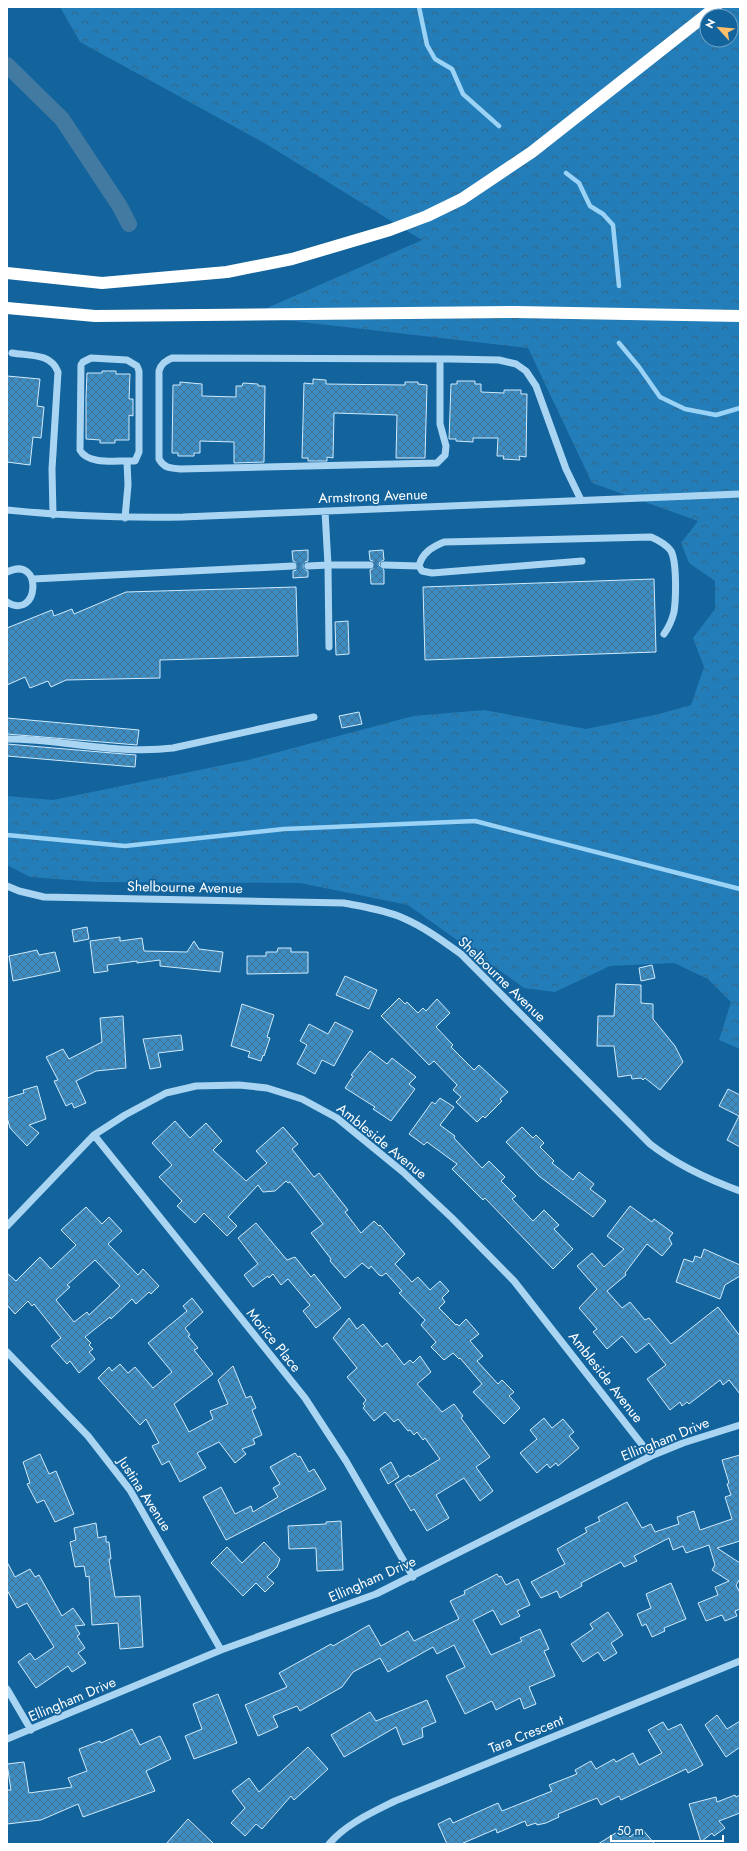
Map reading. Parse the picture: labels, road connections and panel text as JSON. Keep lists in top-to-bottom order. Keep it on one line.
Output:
{"streets":{"street":["Armstrong Avenue","Shelbourne Avenue","Ambleside Avenue","Morice Place","Ellingham Drive","Justina Avenue","Tara Crescent"]},"crossings":[["Ambleside Avenue","Morice Place"],["Ambleside Avenue","Ellingham Drive"],["Morice Place","Ellingham Drive"],["Ellingham Drive","Justina Avenue"]],"scale_bar":"50 m","north":"top left"}
